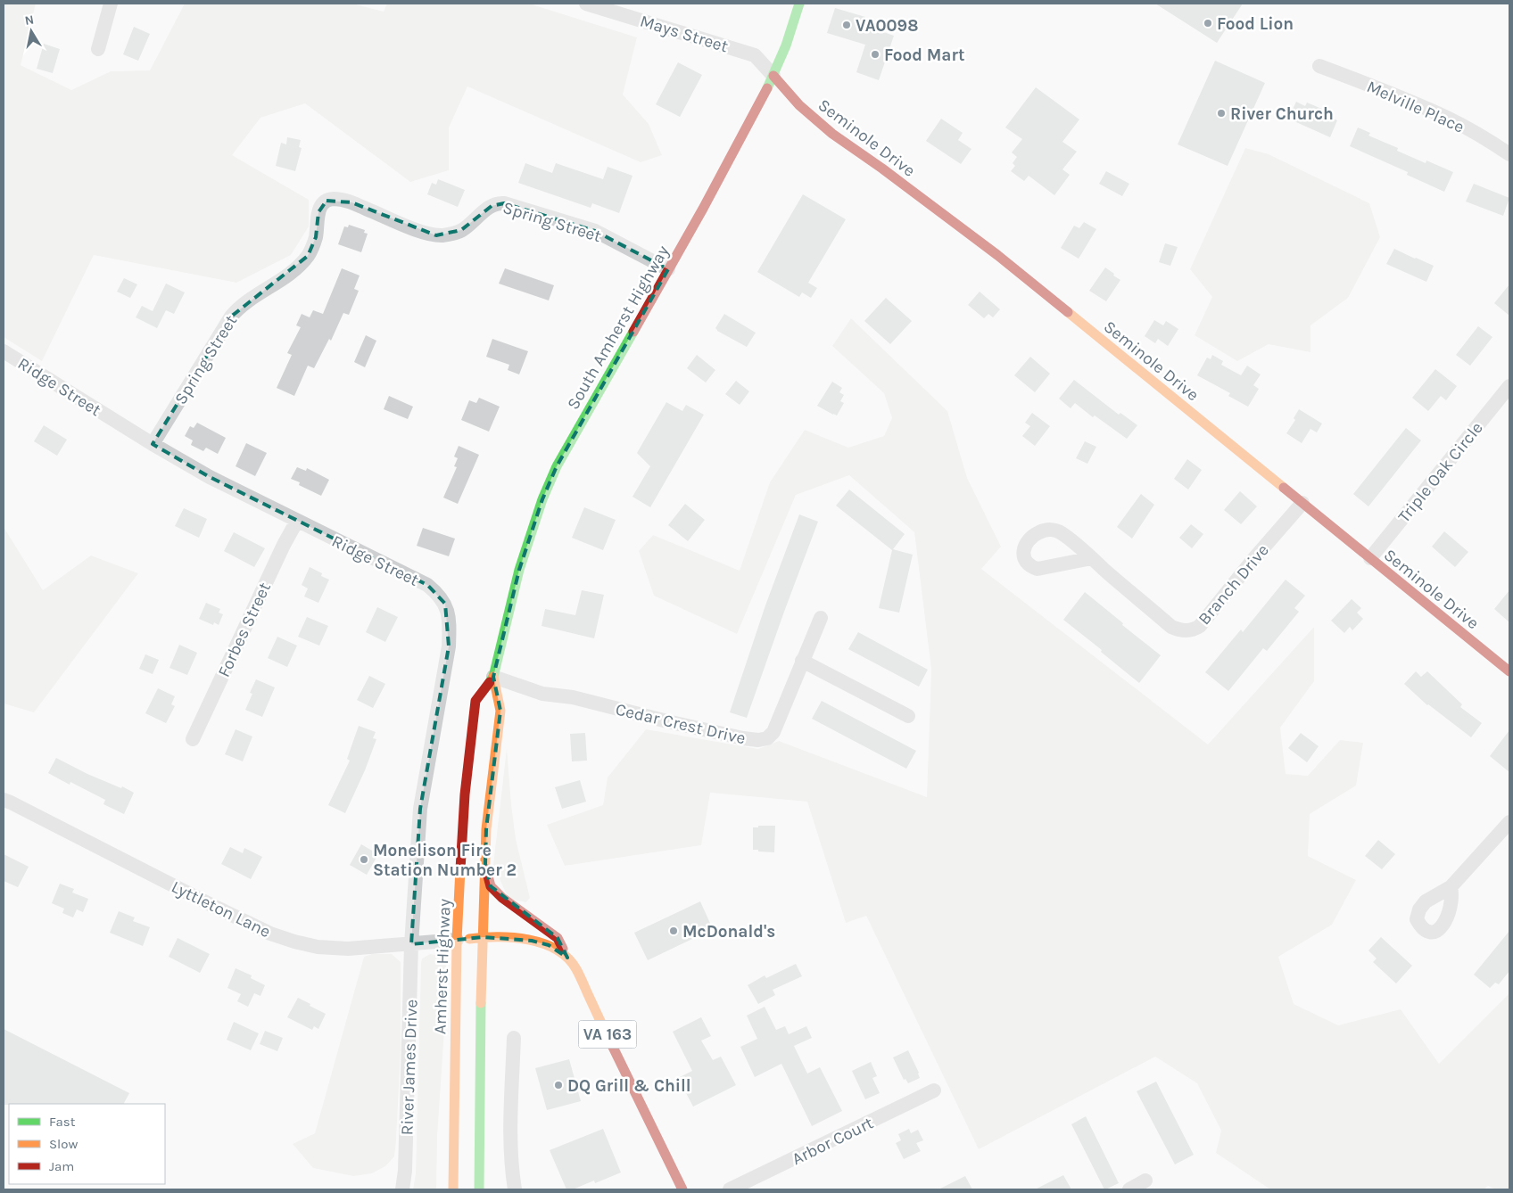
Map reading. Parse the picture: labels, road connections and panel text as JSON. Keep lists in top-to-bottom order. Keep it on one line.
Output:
{"streets":{"main road":["Seminole Drive","South Amherst Highway","Amherst Highway","VA 163"],"street":["Mays Street","Melville Place","Spring Street","Ridge Street","Triple Oak Circle","Branch Drive","Forbes Street","Cedar Crest Drive","Lyttleton Lane","River James Drive","Arbor Court"]},"crossings":[["Mays Street","Seminole Drive"],["Mays Street","South Amherst Highway"],["Seminole Drive","South Amherst Highway"],["Seminole Drive","Triple Oak Circle"],["Seminole Drive","Branch Drive"],["Spring Street","South Amherst Highway"],["Spring Street","Ridge Street"],["South Amherst Highway","Cedar Crest Drive"],["South Amherst Highway","Amherst Highway"],["Ridge Street","Forbes Street"],["Ridge Street","Lyttleton Lane"],["Ridge Street","River James Drive"],["Cedar Crest Drive","Amherst Highway"],["Lyttleton Lane","Amherst Highway"],["Lyttleton Lane","VA 163"],["Lyttleton Lane","River James Drive"],["Amherst Highway","VA 163"]],"places":["Food Lion","VA0098","Food Mart","River Church","Monelison Fire Station Number 2","McDonald's","DQ Grill & Chill"],"legend":["Fast","Slow","Jam"],"north":"top"}
